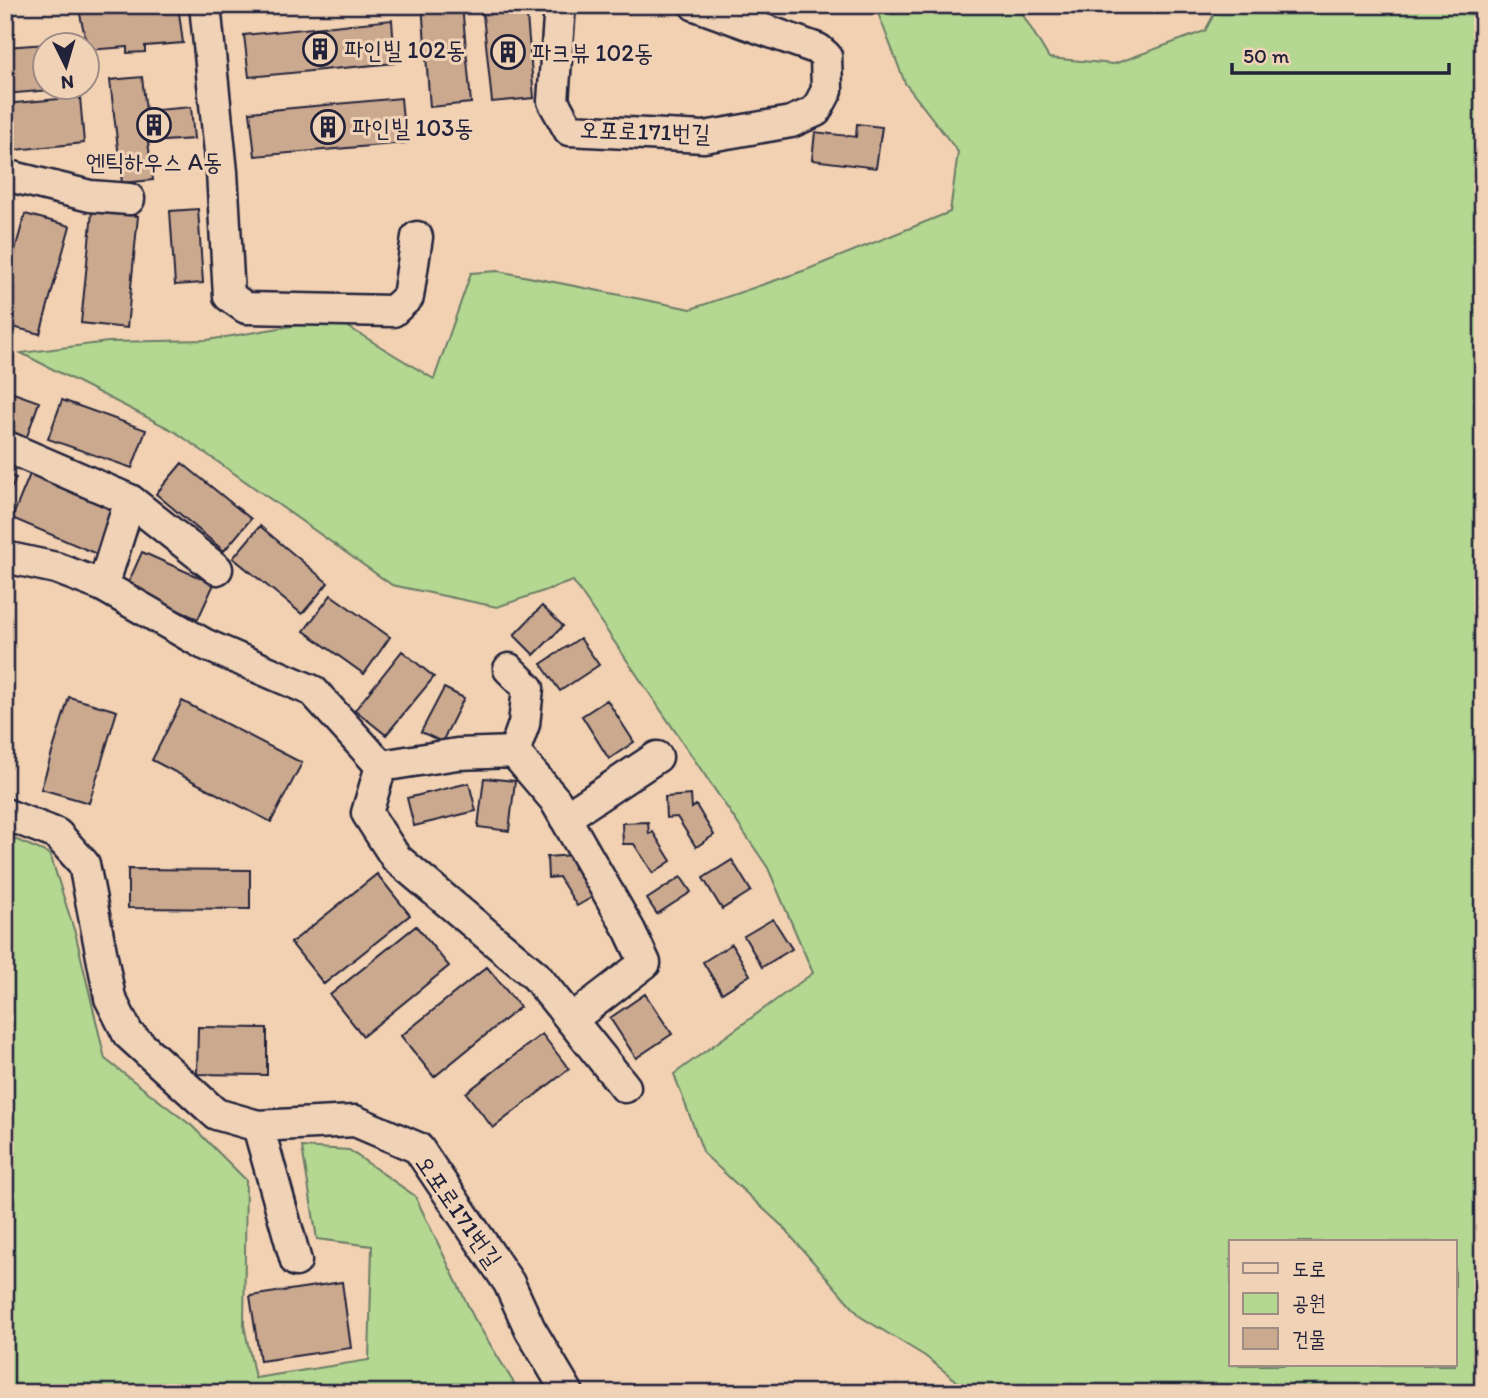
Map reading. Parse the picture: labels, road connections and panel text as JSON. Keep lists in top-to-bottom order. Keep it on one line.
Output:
{"streets":{"street":["오포로171번길"]},"places":{"building":["파인빌 102동","파크뷰 102동","엔틱하우스 A동","파인빌 103동"]},"legend":["도로","공원","건물"],"scale_bar":"50 m","north":"bottom"}
